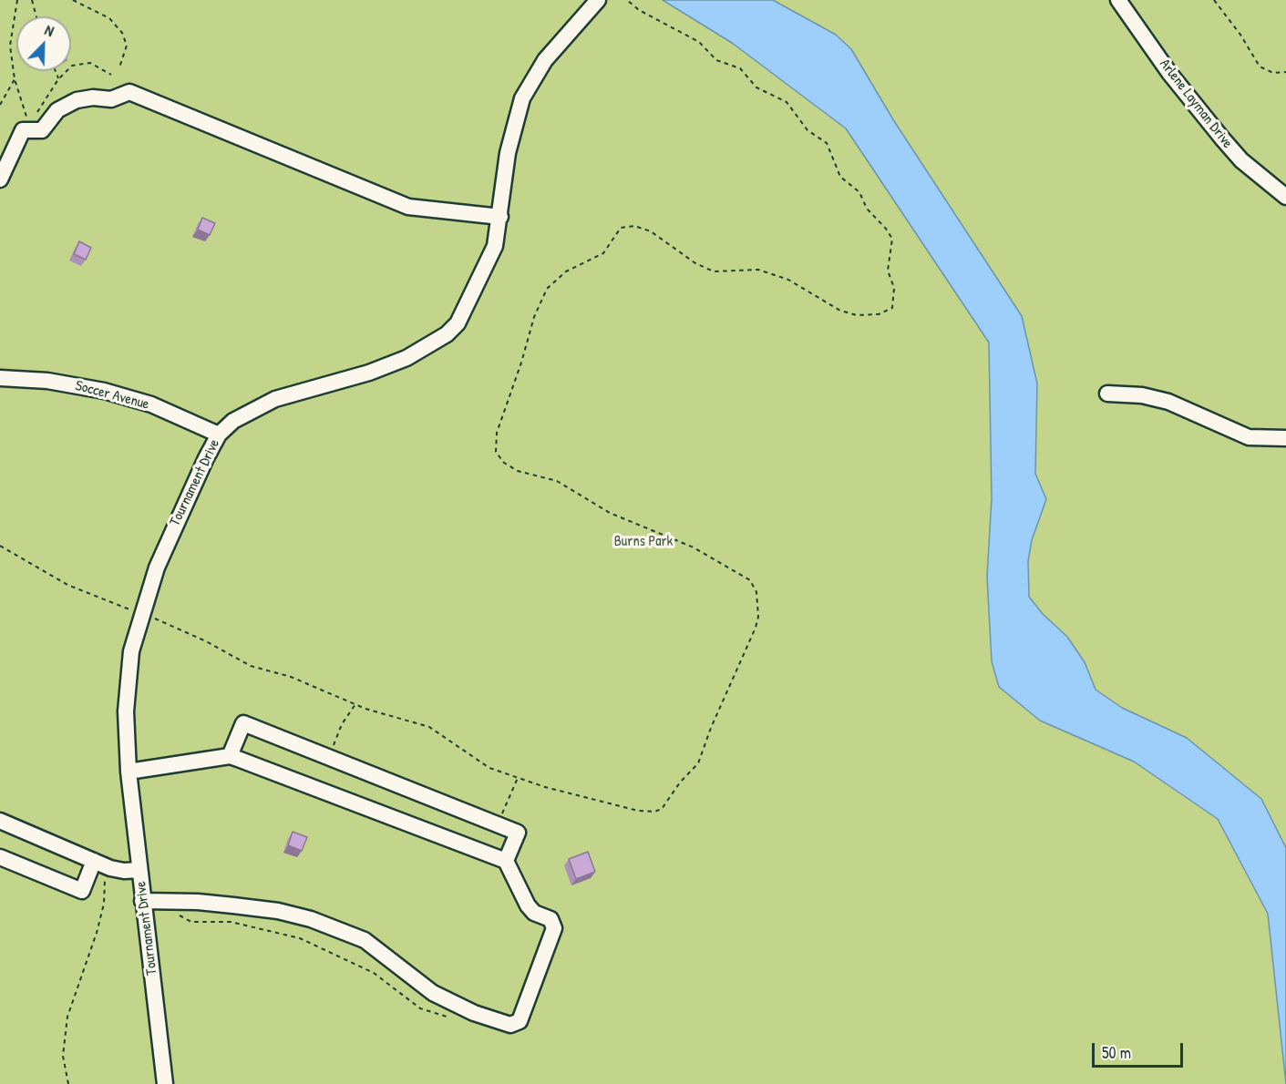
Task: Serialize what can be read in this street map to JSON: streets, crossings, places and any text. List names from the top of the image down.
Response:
{
  "streets": {
    "street": ["Arlene Layman Drive", "Soccer Avenue", "Tournament Drive"]
  },
  "crossings": [
    ["Soccer Avenue", "Tournament Drive"]
  ],
  "parks": ["Burns Park"],
  "scale_bar": "50 m",
  "north": "top right"
}
